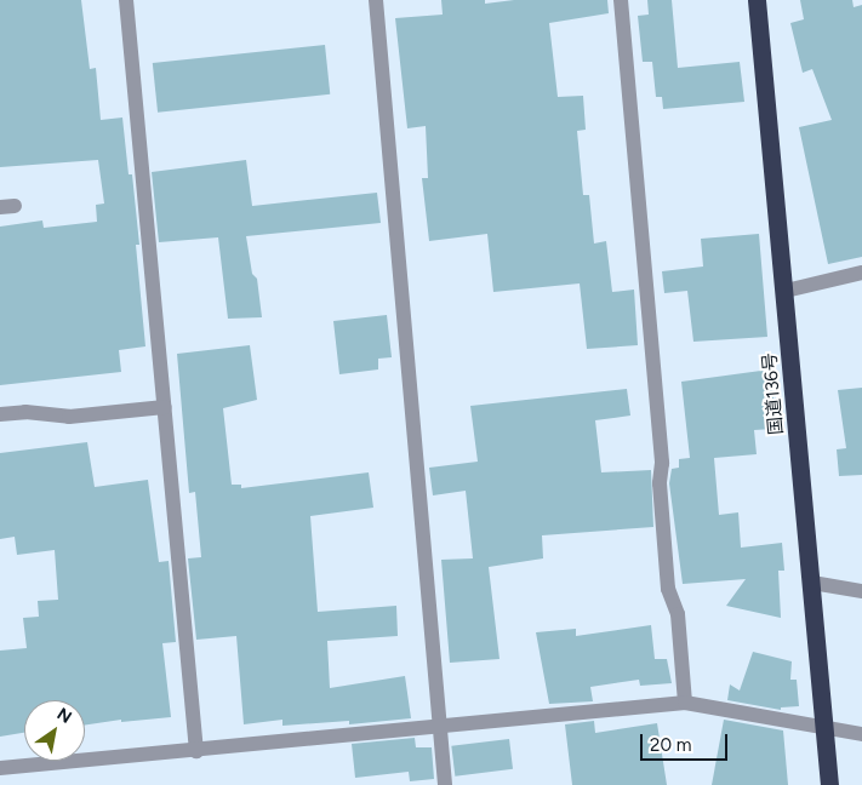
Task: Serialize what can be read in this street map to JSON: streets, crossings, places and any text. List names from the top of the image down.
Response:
{
  "streets": {
    "highway": ["国道136号"]
  },
  "scale_bar": "20 m",
  "north": "top right"
}
